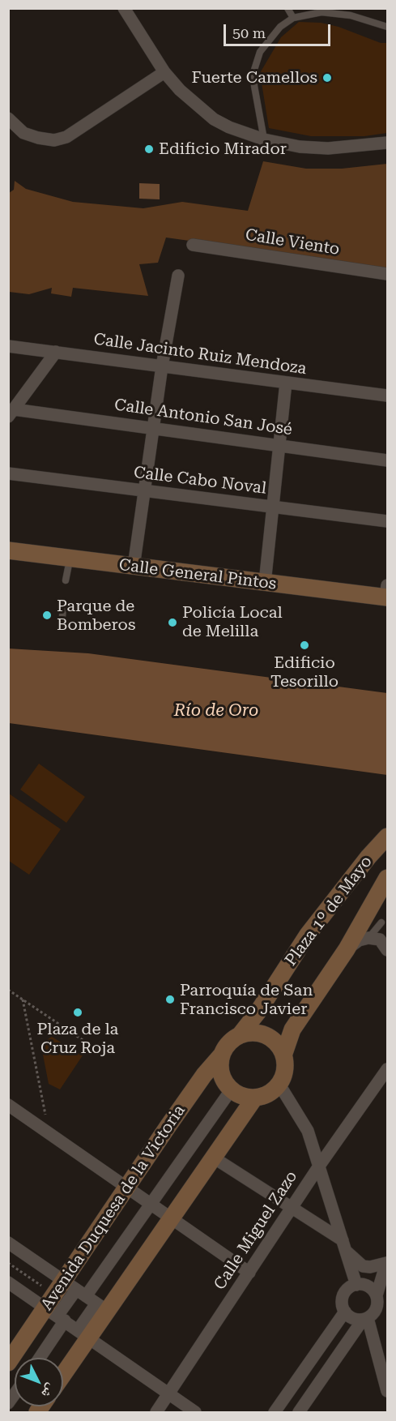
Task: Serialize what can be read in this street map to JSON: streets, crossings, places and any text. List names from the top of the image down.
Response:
{
  "streets": {
    "main road": ["Calle General Pintos", "Plaza 1º de Mayo", "Avenida Duquesa de la Victoria"],
    "street": [
      "Calle Viento",
      "Calle Jacinto Ruiz Mendoza",
      "Calle Antonio San José",
      "Calle Cabo Noval",
      "Calle Miguel Zazo"
    ]
  },
  "crossings": [
    ["Plaza 1º de Mayo", "Avenida Duquesa de la Victoria"]
  ],
  "water": ["Río de Oro"],
  "places": [
    "Fuerte Camellos",
    "Edificio Mirador",
    "Parque de Bomberos",
    "Policía Local de Melilla",
    "Edificio Tesorillo",
    "Parroquía de San Francisco Javier",
    "Plaza de la Cruz Roja"
  ],
  "scale_bar": "50 m",
  "north": "bottom right"
}
